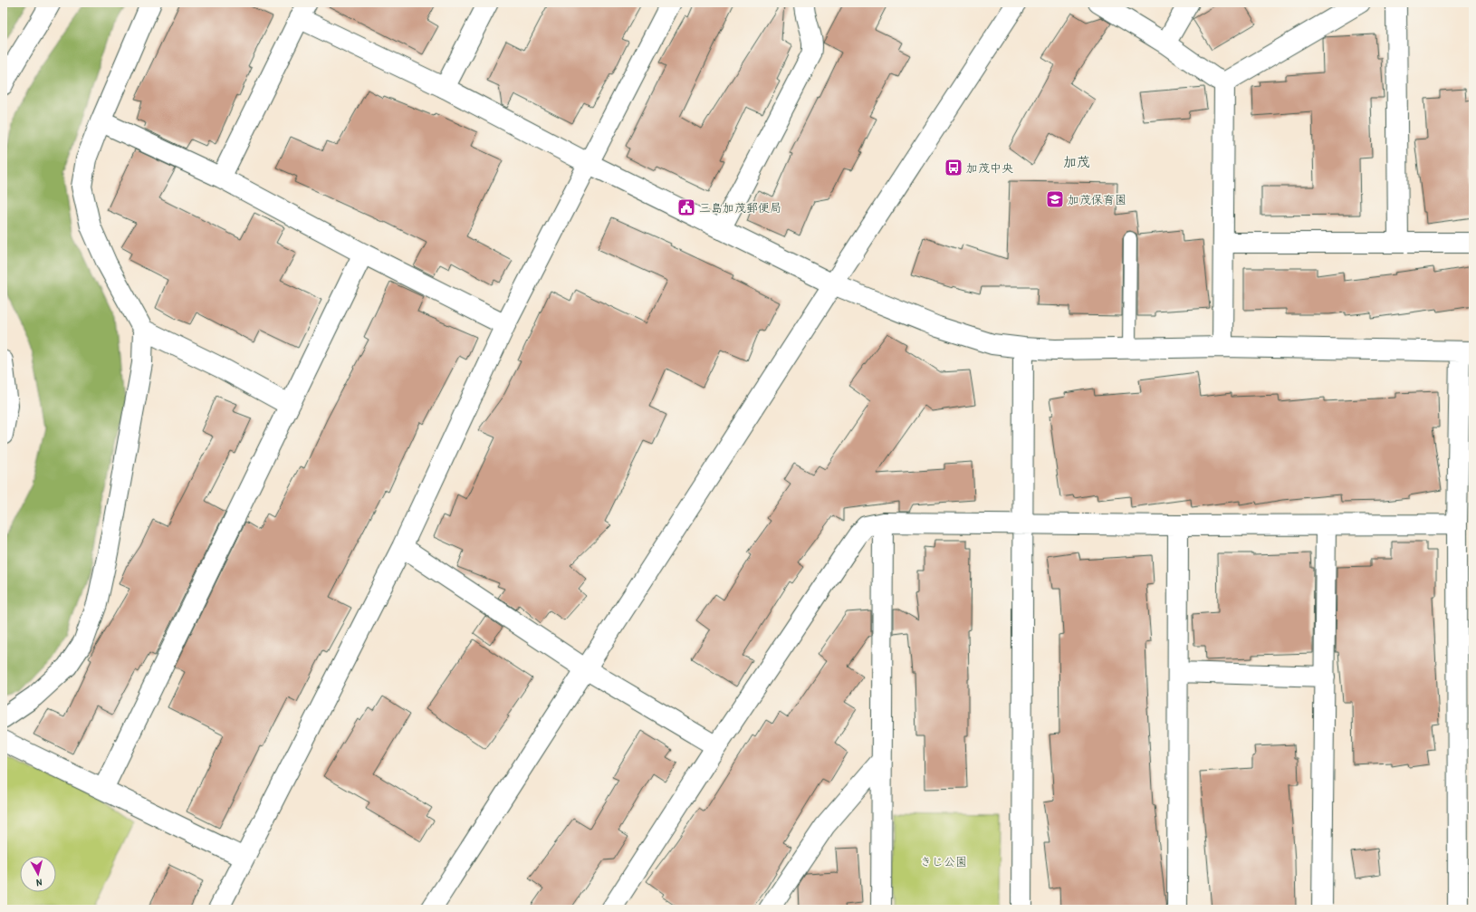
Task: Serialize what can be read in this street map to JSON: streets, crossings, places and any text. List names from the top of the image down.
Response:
{
  "districts": ["加茂"],
  "parks": ["きじ公園"],
  "places": {
    "bus stop": ["加茂中央"],
    "school or university": ["加茂保育園"],
    "public building": ["三島加茂郵便局"]
  },
  "north": "bottom"
}
